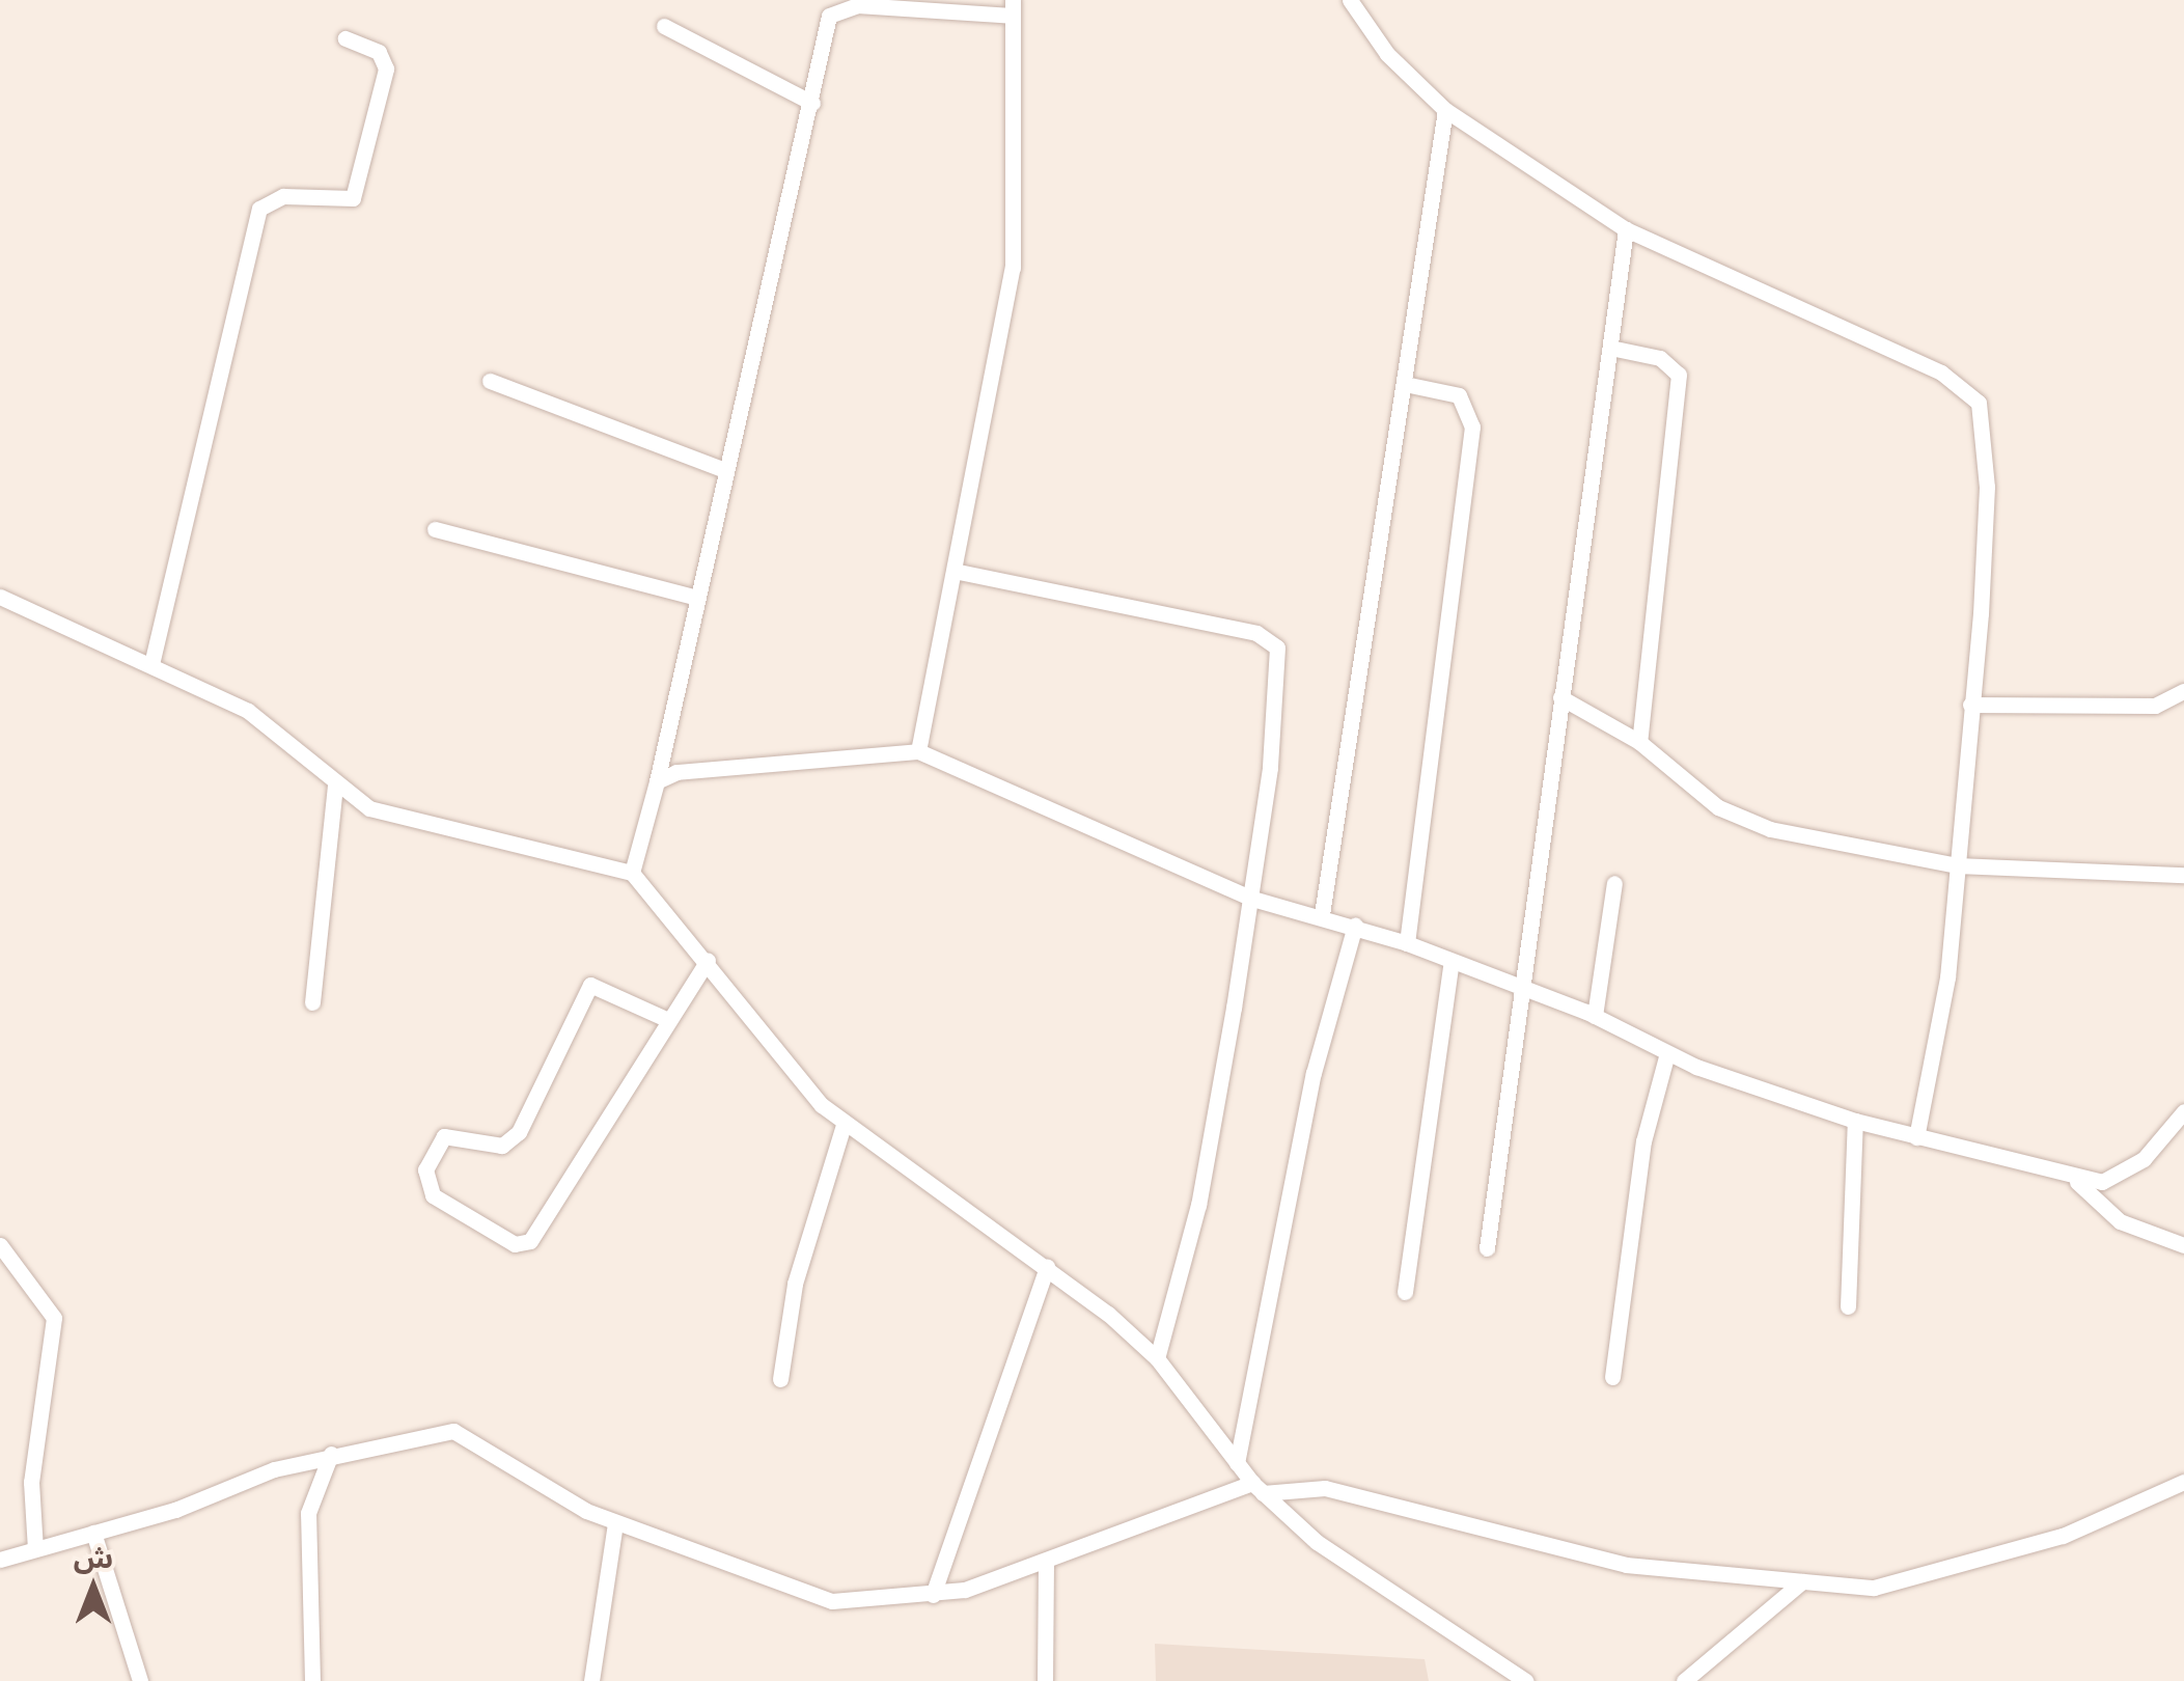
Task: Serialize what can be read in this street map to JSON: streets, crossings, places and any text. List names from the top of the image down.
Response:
{
  "north": "top"
}
